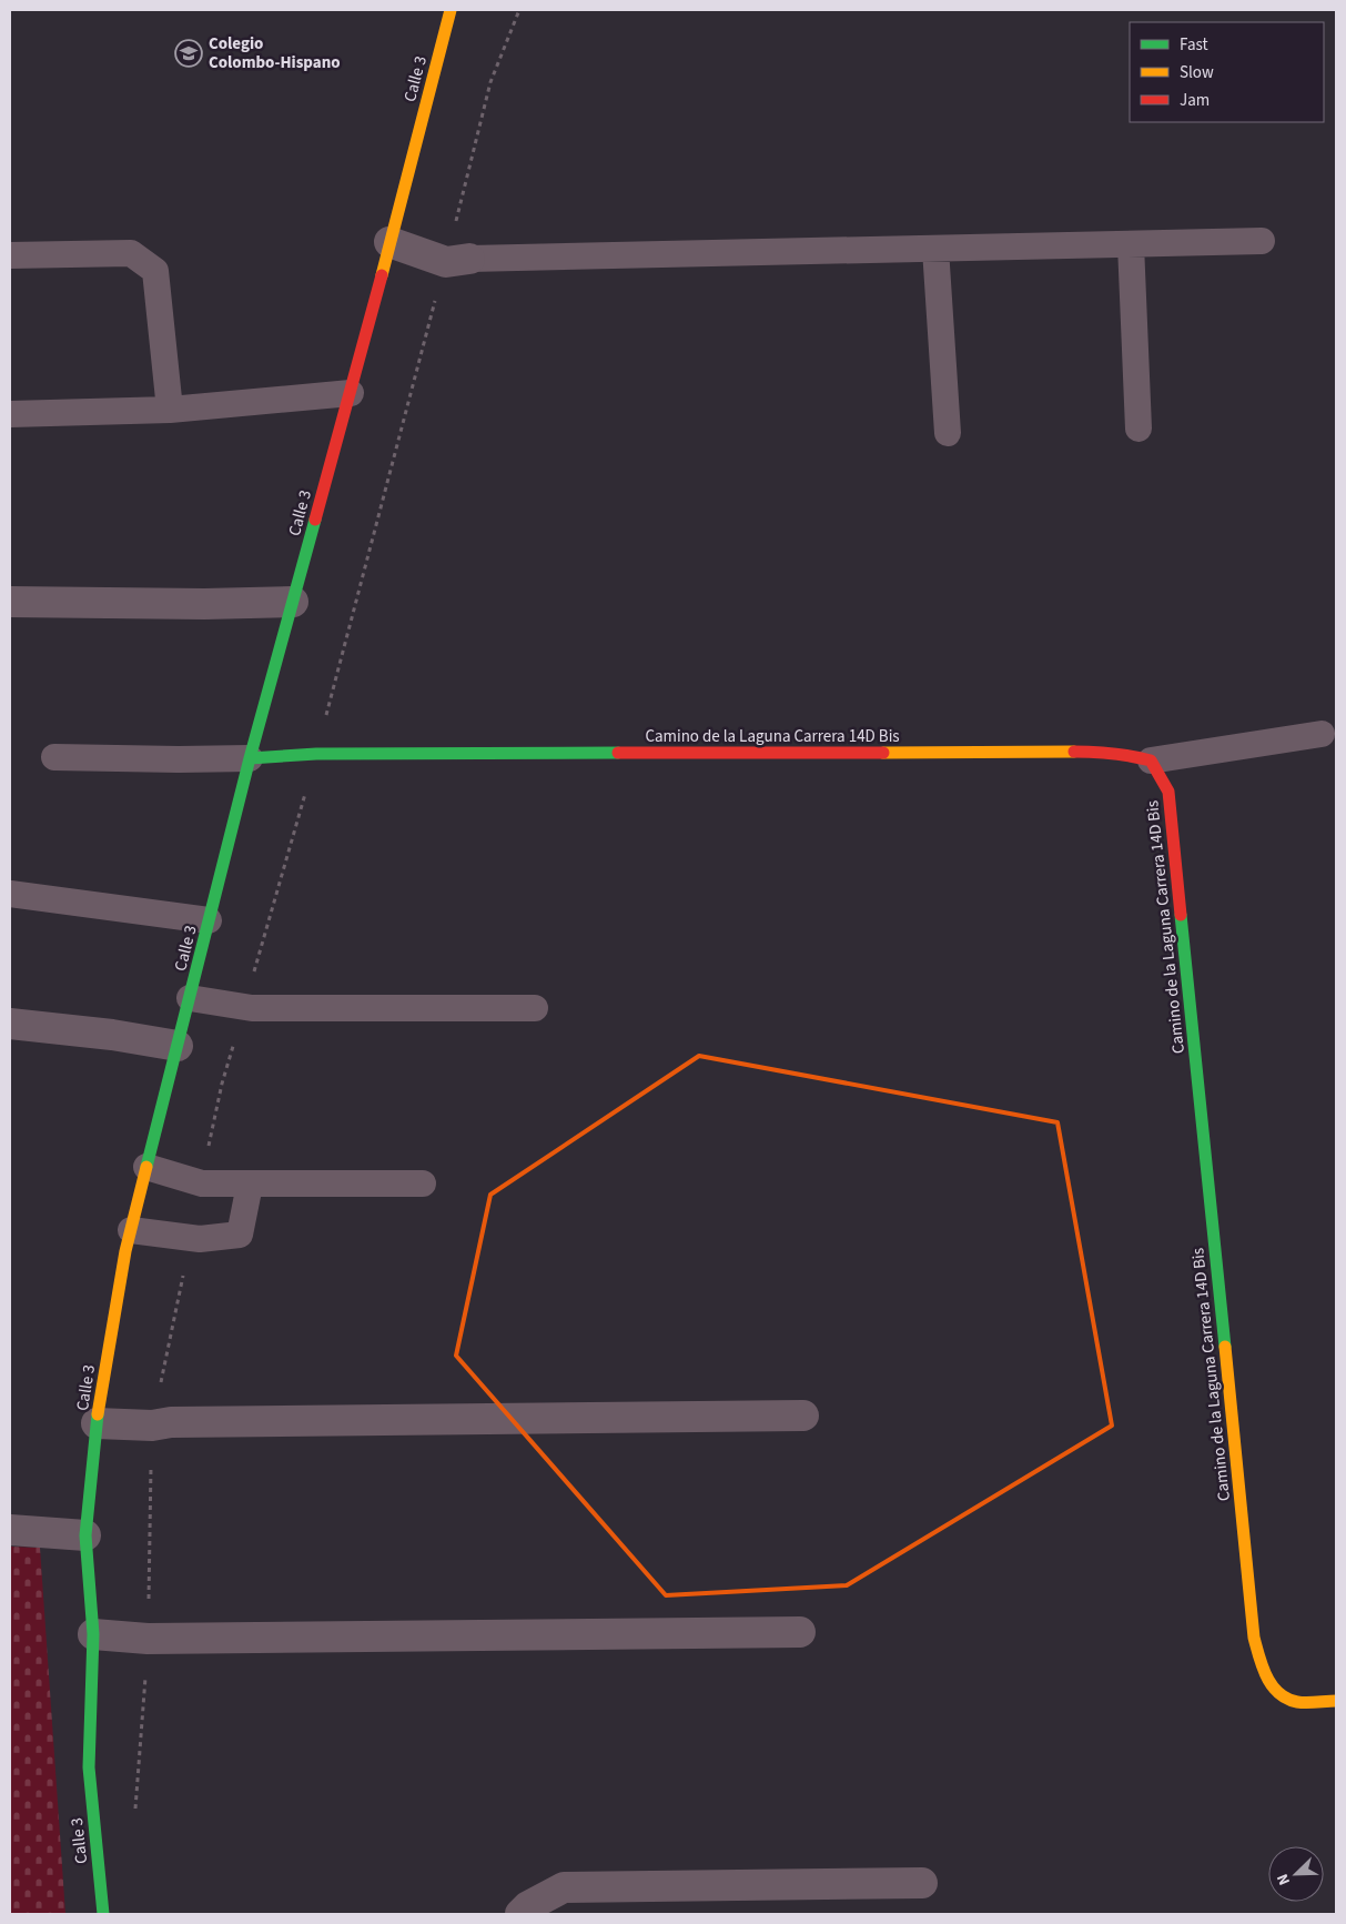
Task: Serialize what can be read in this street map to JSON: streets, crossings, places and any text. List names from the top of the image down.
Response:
{
  "streets": {
    "main road": ["Calle 3", "Camino de la Laguna Carrera 14D Bis"]
  },
  "crossings": [
    ["Calle 3", "Camino de la Laguna Carrera 14D Bis"]
  ],
  "places": {
    "school or university": ["Colegio Colombo-Hispano"]
  },
  "legend": ["Fast", "Slow", "Jam"],
  "north": "bottom left"
}
